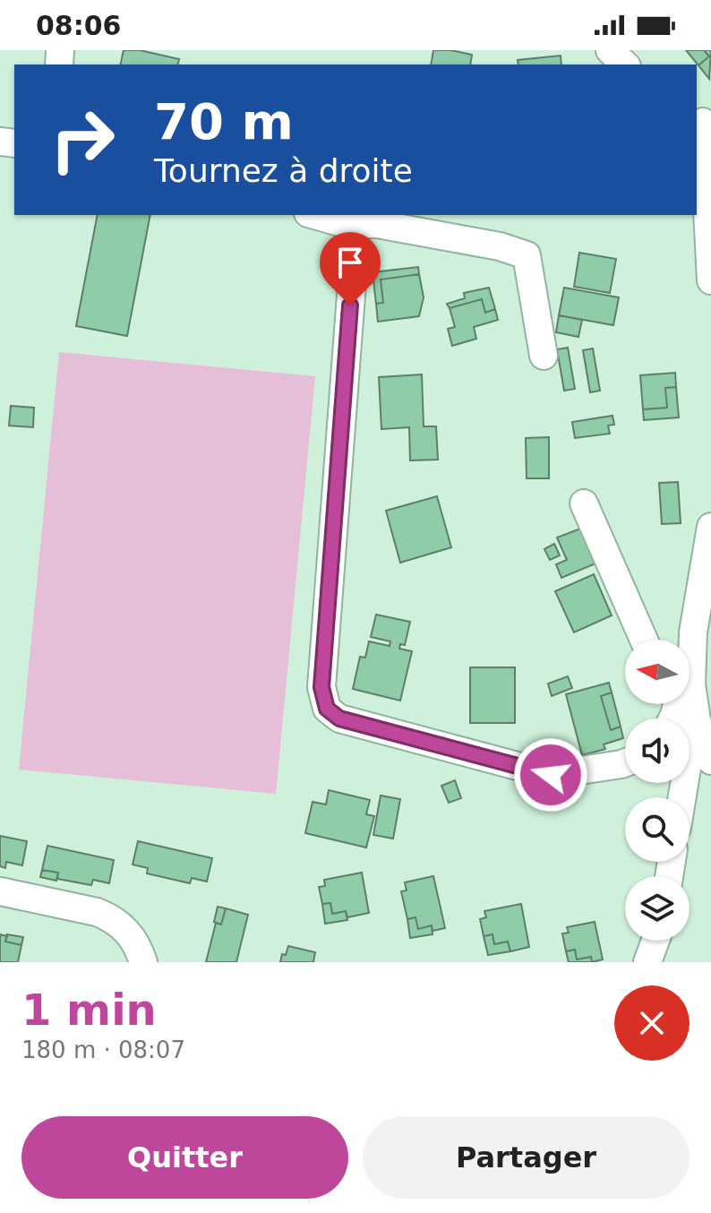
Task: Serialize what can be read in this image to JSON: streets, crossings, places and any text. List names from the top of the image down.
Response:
{
  "north": "left",
  "page": {
    "status": "08:06",
    "turn": ["70 m", "Tournez à droite"],
    "heading": ["1 min", "180 m · 08:07"],
    "buttons": ["Quitter", "Partager"]
  }
}
